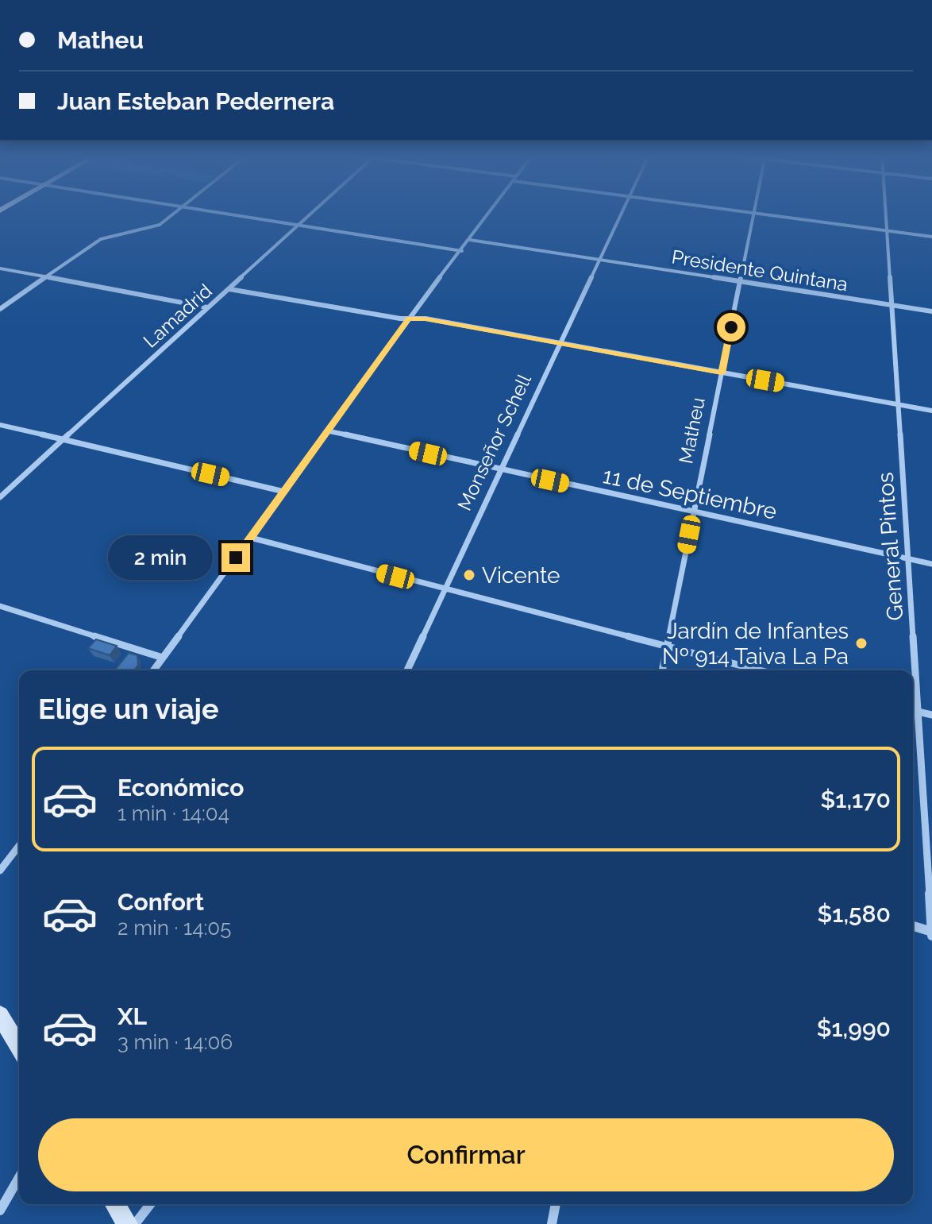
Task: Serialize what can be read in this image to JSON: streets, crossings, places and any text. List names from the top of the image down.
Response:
{
  "streets": {
    "street": [
      "Presidente Quintana",
      "Lamadrid",
      "Matheu",
      "Monseñor Schell",
      "11 de Septiembre",
      "General Pintos"
    ]
  },
  "crossings": [
    ["Presidente Quintana", "Matheu"],
    ["Presidente Quintana", "Monseñor Schell"],
    ["Presidente Quintana", "General Pintos"],
    ["Matheu", "11 de Septiembre"],
    ["Monseñor Schell", "11 de Septiembre"],
    ["11 de Septiembre", "General Pintos"]
  ],
  "places": ["Vicente", "Jardín de Infantes Nº 914 Taiva La Pa"],
  "page": {
    "banner": ["Matheu", "Juan Esteban Pedernera"],
    "bubble": "2 min",
    "heading": "Elige un viaje",
    "list": [
      {
        "name": "Económico",
        "note": "1 min · 14:04",
        "value": "$1,170"
      },
      {
        "name": "Confort",
        "note": "2 min · 14:05",
        "value": "$1,580"
      },
      {
        "name": "XL",
        "note": "3 min · 14:06",
        "value": "$1,990"
      }
    ],
    "buttons": "Confirmar"
  }
}
